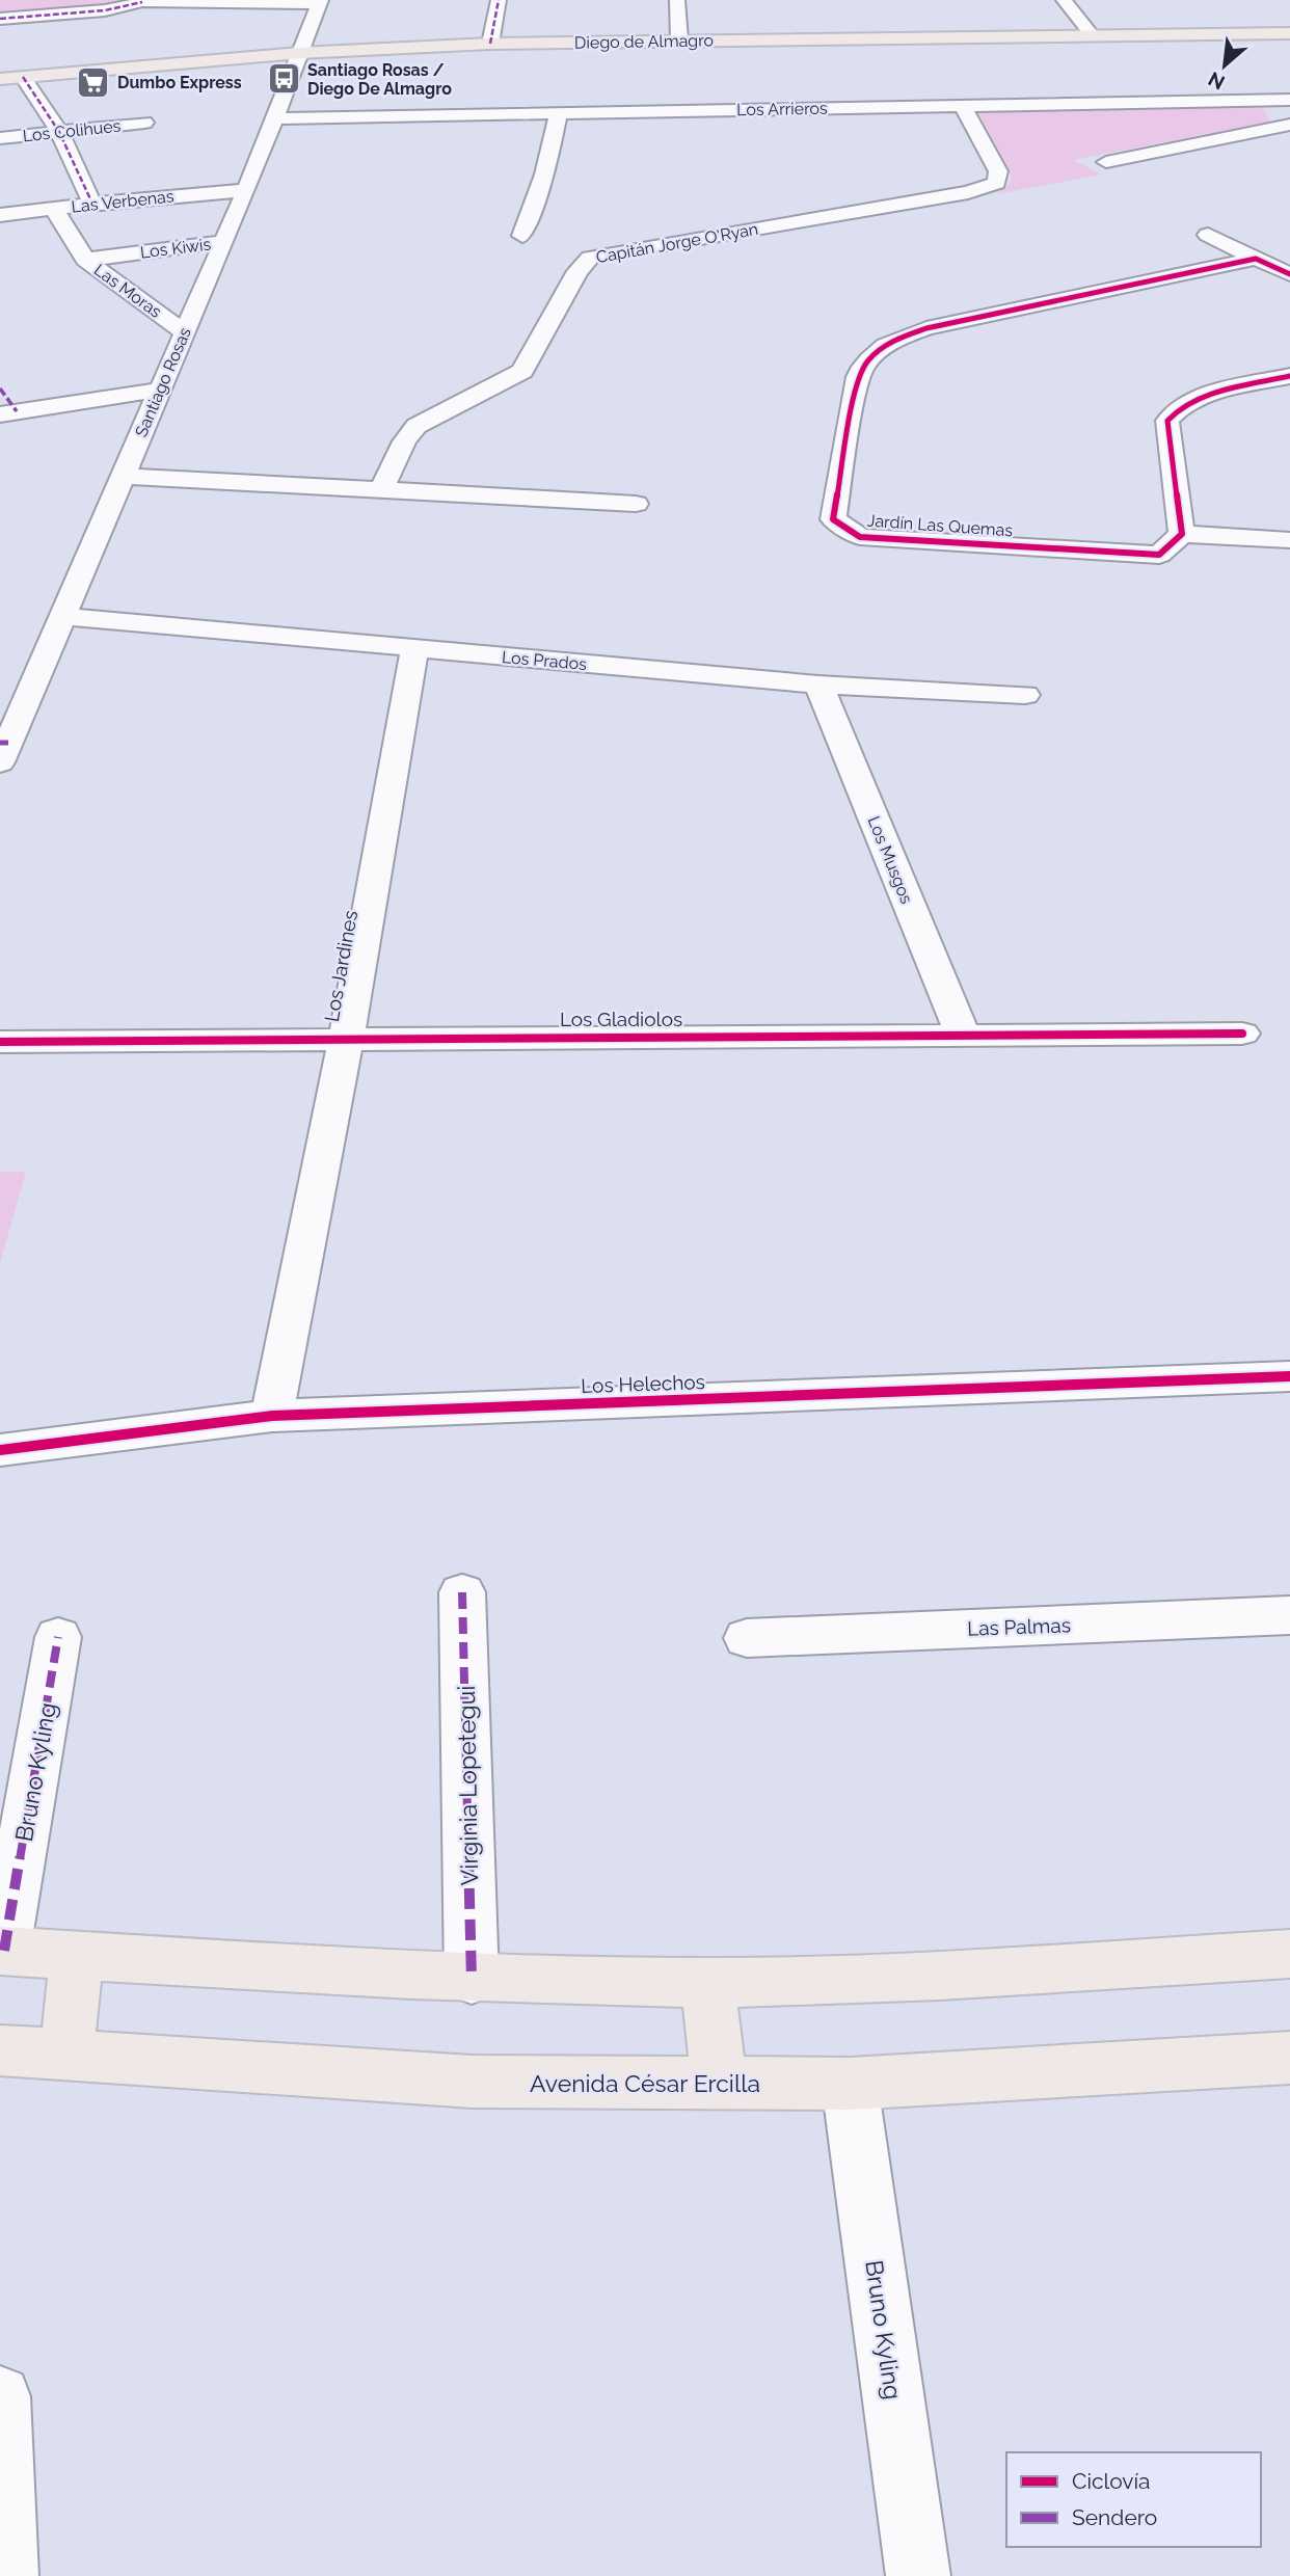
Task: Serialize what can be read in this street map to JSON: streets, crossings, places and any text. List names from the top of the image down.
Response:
{
  "streets": {
    "main road": ["Diego de Almagro", "Avenida César Ercilla"],
    "street": [
      "Los Arrieros",
      "Los Colihues",
      "Las Verbenas",
      "Capitán Jorge O'Ryan",
      "Los Kiwis",
      "Las Moras",
      "Santiago Rosas",
      "Jardín Las Quemas",
      "Los Prados",
      "Los Musgos",
      "Los Jardines",
      "Los Gladiolos",
      "Los Helechos",
      "Las Palmas",
      "Bruno Kyling",
      "Virginia Lopetegui"
    ]
  },
  "crossings": [
    ["Diego de Almagro", "Santiago Rosas"],
    ["Los Arrieros", "Capitán Jorge O'Ryan"],
    ["Los Arrieros", "Santiago Rosas"],
    ["Las Verbenas", "Las Moras"],
    ["Las Verbenas", "Santiago Rosas"],
    ["Los Kiwis", "Las Moras"],
    ["Los Kiwis", "Santiago Rosas"],
    ["Las Moras", "Santiago Rosas"],
    ["Santiago Rosas", "Los Prados"],
    ["Los Prados", "Los Musgos"],
    ["Los Prados", "Los Jardines"],
    ["Los Musgos", "Los Gladiolos"],
    ["Los Jardines", "Los Gladiolos"],
    ["Los Jardines", "Los Helechos"],
    ["Bruno Kyling", "Avenida César Ercilla"]
  ],
  "places": {
    "bus stop": ["Santiago Rosas / Diego De Almagro"],
    "supermarket": ["Dumbo Express"]
  },
  "legend": ["Ciclovía", "Sendero"],
  "north": "bottom left"
}
